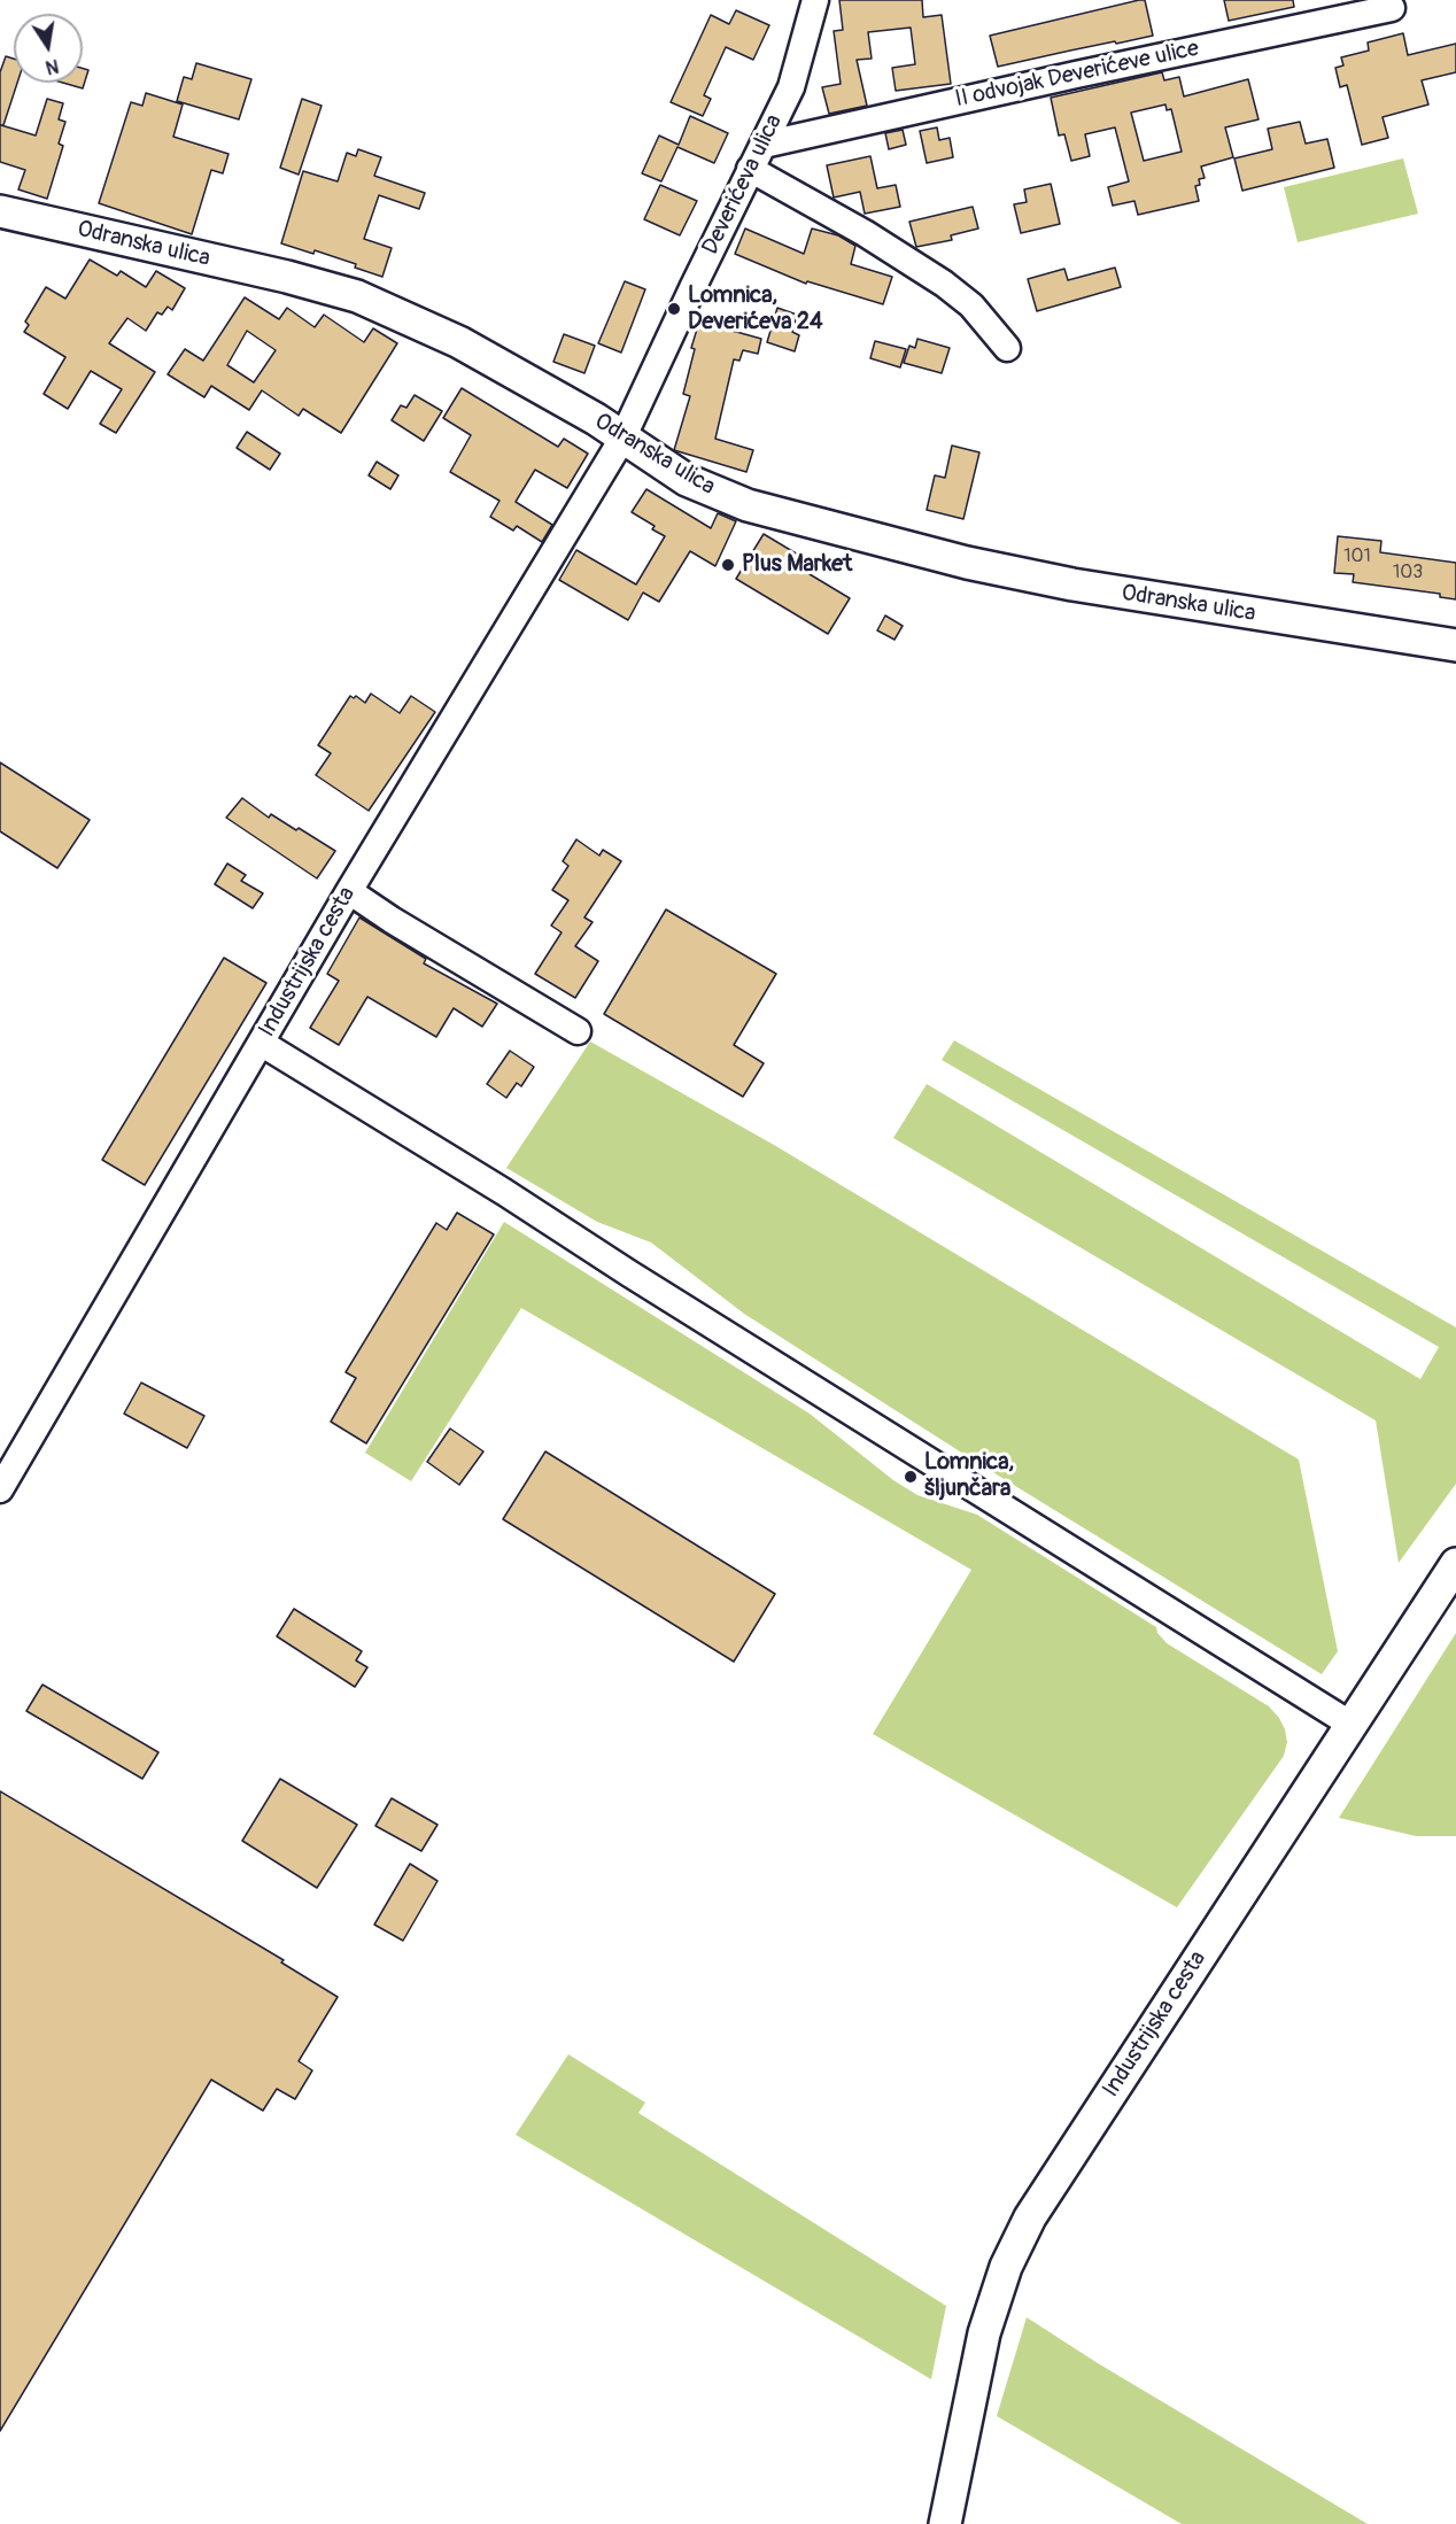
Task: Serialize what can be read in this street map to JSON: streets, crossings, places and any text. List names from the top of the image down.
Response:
{
  "streets": {
    "main road": ["Odranska ulica", "Industrijska cesta"],
    "street": ["II odvojak Deverićeve ulice", "Deverićeva ulica"]
  },
  "crossings": [
    ["II odvojak Deverićeve ulice", "Deverićeva ulica"],
    ["Deverićeva ulica", "Odranska ulica"],
    ["Deverićeva ulica", "Industrijska cesta"],
    ["Odranska ulica", "Industrijska cesta"]
  ],
  "places": ["Lomnica, Deverićeva 24", "Plus Market", "Lomnica, šljunčara"],
  "house_numbers": ["101", "103"],
  "north": "bottom"
}
